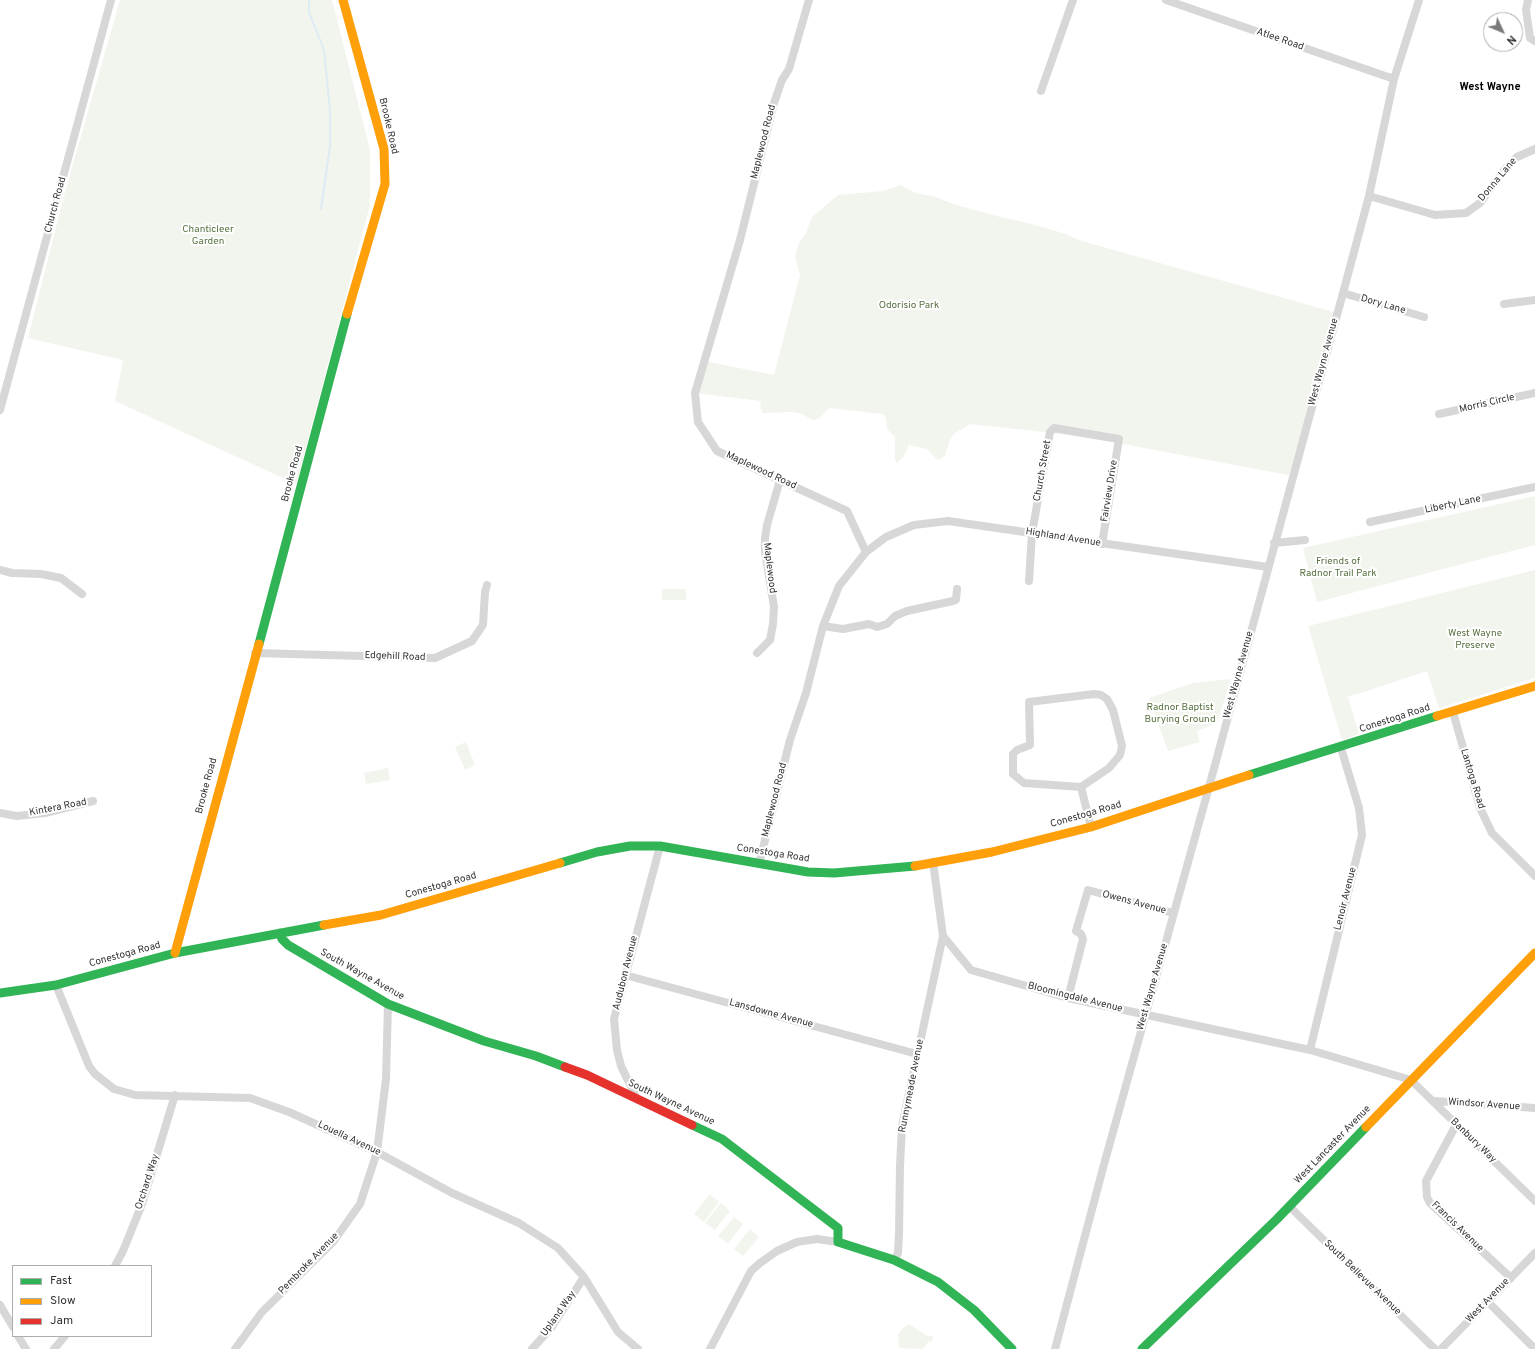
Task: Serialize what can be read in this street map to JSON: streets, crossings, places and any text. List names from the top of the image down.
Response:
{
  "streets": {
    "main road": [
      "Brooke Road",
      "Conestoga Road",
      "South Wayne Avenue",
      "West Lancaster Avenue"
    ],
    "street": [
      "Atlee Road",
      "Maplewood Road",
      "Donna Lane",
      "Church Road",
      "Dory Lane",
      "West Wayne Avenue",
      "Morris Circle",
      "Church Street",
      "Fairview Drive",
      "Liberty Lane",
      "Highland Avenue",
      "Maplewood",
      "Edgehill Road",
      "Lantoga Road",
      "Kintera Road",
      "Lenoir Avenue",
      "Owens Avenue",
      "Audubon Avenue",
      "Bloomingdale Avenue",
      "Lansdowne Avenue",
      "Runnymeade Avenue",
      "Windsor Avenue",
      "Louella Avenue",
      "Banbury Way",
      "Orchard Way",
      "Francis Avenue",
      "Pembroke Avenue",
      "South Bellevue Avenue",
      "West Avenue",
      "Upland Way"
    ]
  },
  "crossings": [
    ["Atlee Road", "West Wayne Avenue"],
    ["Brooke Road", "Edgehill Road"],
    ["Brooke Road", "Conestoga Road"],
    ["Maplewood Road", "Highland Avenue"],
    ["Maplewood Road", "Maplewood"],
    ["Maplewood Road", "Conestoga Road"],
    ["Donna Lane", "West Wayne Avenue"],
    ["Dory Lane", "West Wayne Avenue"],
    ["West Wayne Avenue", "Highland Avenue"],
    ["West Wayne Avenue", "Conestoga Road"],
    ["West Wayne Avenue", "Owens Avenue"],
    ["West Wayne Avenue", "Bloomingdale Avenue"],
    ["Church Street", "Fairview Drive"],
    ["Church Street", "Highland Avenue"],
    ["Fairview Drive", "Highland Avenue"],
    ["Conestoga Road", "Lantoga Road"],
    ["Conestoga Road", "Lenoir Avenue"],
    ["Conestoga Road", "Audubon Avenue"],
    ["Conestoga Road", "South Wayne Avenue"],
    ["Conestoga Road", "Louella Avenue"],
    ["Lenoir Avenue", "Bloomingdale Avenue"],
    ["Owens Avenue", "Bloomingdale Avenue"],
    ["Audubon Avenue", "South Wayne Avenue"],
    ["Audubon Avenue", "Lansdowne Avenue"],
    ["South Wayne Avenue", "Pembroke Avenue"],
    ["Bloomingdale Avenue", "Runnymeade Avenue"],
    ["Bloomingdale Avenue", "Banbury Way"],
    ["Bloomingdale Avenue", "West Lancaster Avenue"],
    ["Lansdowne Avenue", "Runnymeade Avenue"],
    ["Windsor Avenue", "Banbury Way"],
    ["Louella Avenue", "Orchard Way"],
    ["Louella Avenue", "Pembroke Avenue"],
    ["Louella Avenue", "Upland Way"],
    ["Banbury Way", "West Lancaster Avenue"],
    ["Banbury Way", "Francis Avenue"],
    ["West Lancaster Avenue", "South Bellevue Avenue"],
    ["Francis Avenue", "West Avenue"]
  ],
  "districts": ["West Wayne"],
  "parks": [
    "Chanticleer Garden",
    "Odorisio Park",
    "Friends of Radnor Trail Park",
    "West Wayne Preserve",
    "Radnor Baptist Burying Ground"
  ],
  "legend": ["Fast", "Slow", "Jam"],
  "north": "bottom right"
}
